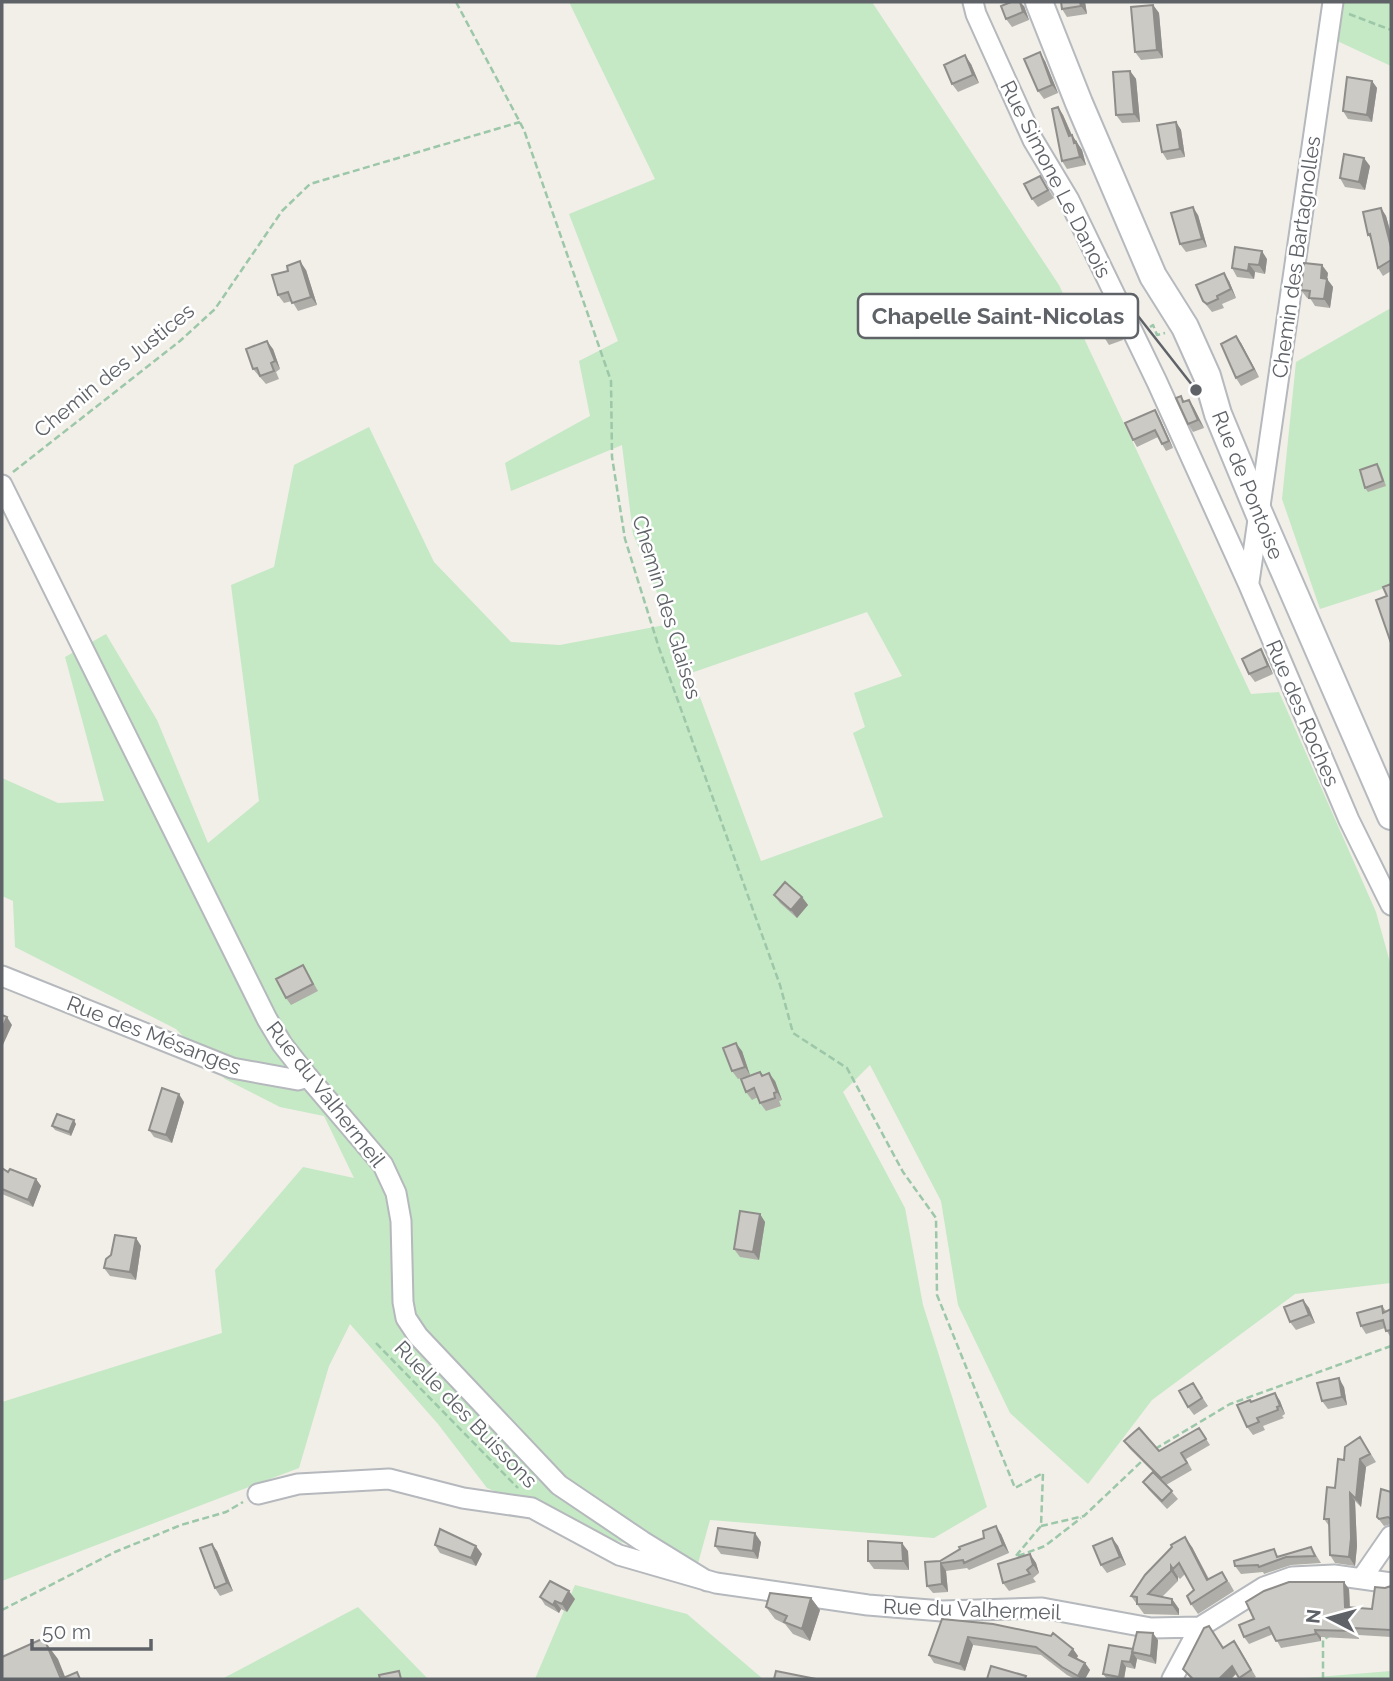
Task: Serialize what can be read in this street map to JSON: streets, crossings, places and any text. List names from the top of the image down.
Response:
{
  "streets": {
    "main road": ["Rue de Pontoise"],
    "street": [
      "Rue Simone Le Danois",
      "Chemin des Bartagnolles",
      "Rue des Roches",
      "Rue des Mésanges",
      "Rue du Valhermeil"
    ],
    "path": ["Chemin des Justices", "Chemin des Glaises", "Ruelle des Buissons"]
  },
  "crossings": [
    ["Rue Simone Le Danois", "Rue des Roches"],
    ["Chemin des Bartagnolles", "Rue de Pontoise"],
    ["Chemin des Justices", "Chemin des Glaises"],
    ["Chemin des Justices", "Rue du Valhermeil"],
    ["Rue des Mésanges", "Rue du Valhermeil"],
    ["Rue du Valhermeil", "Ruelle des Buissons"]
  ],
  "places": ["Chapelle Saint-Nicolas"],
  "scale_bar": "50 m",
  "north": "left"
}
